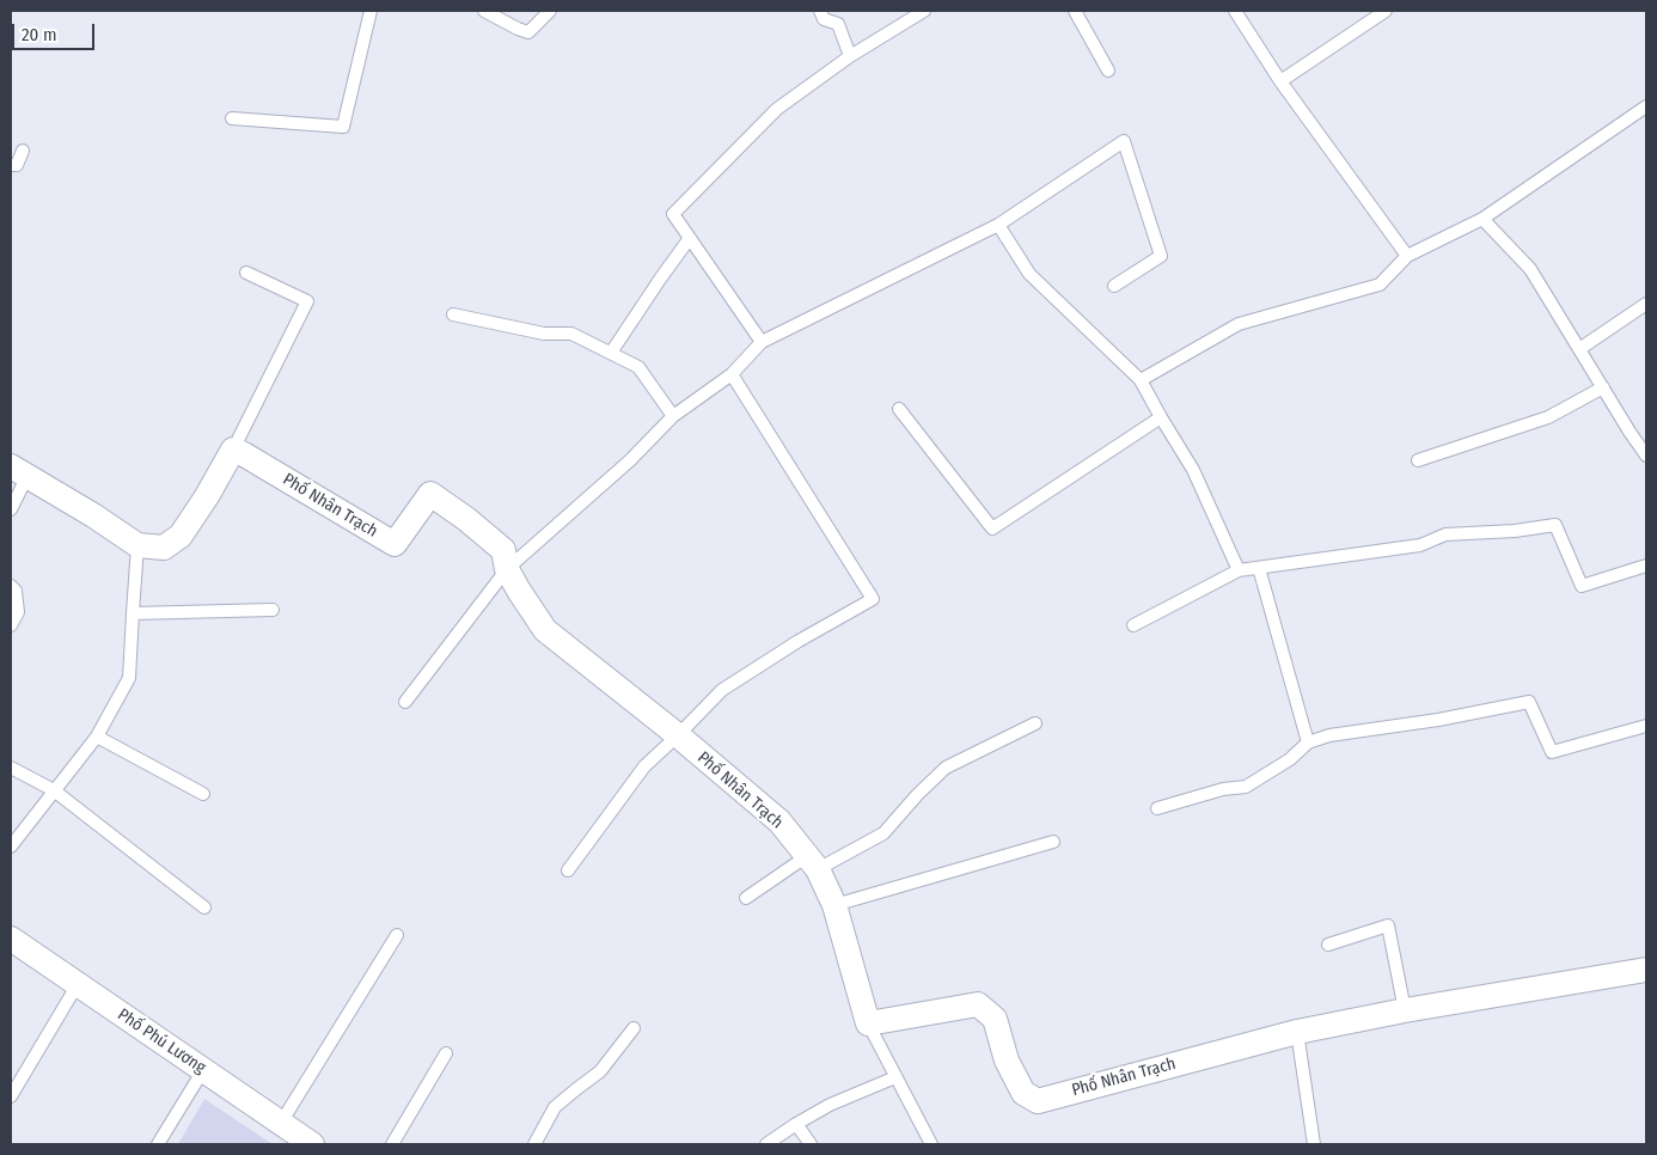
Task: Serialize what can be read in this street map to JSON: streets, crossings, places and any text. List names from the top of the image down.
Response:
{
  "streets": {
    "street": ["Phố Nhân Trạch", "Phố Phú Lương"]
  },
  "scale_bar": "20 m"
}
